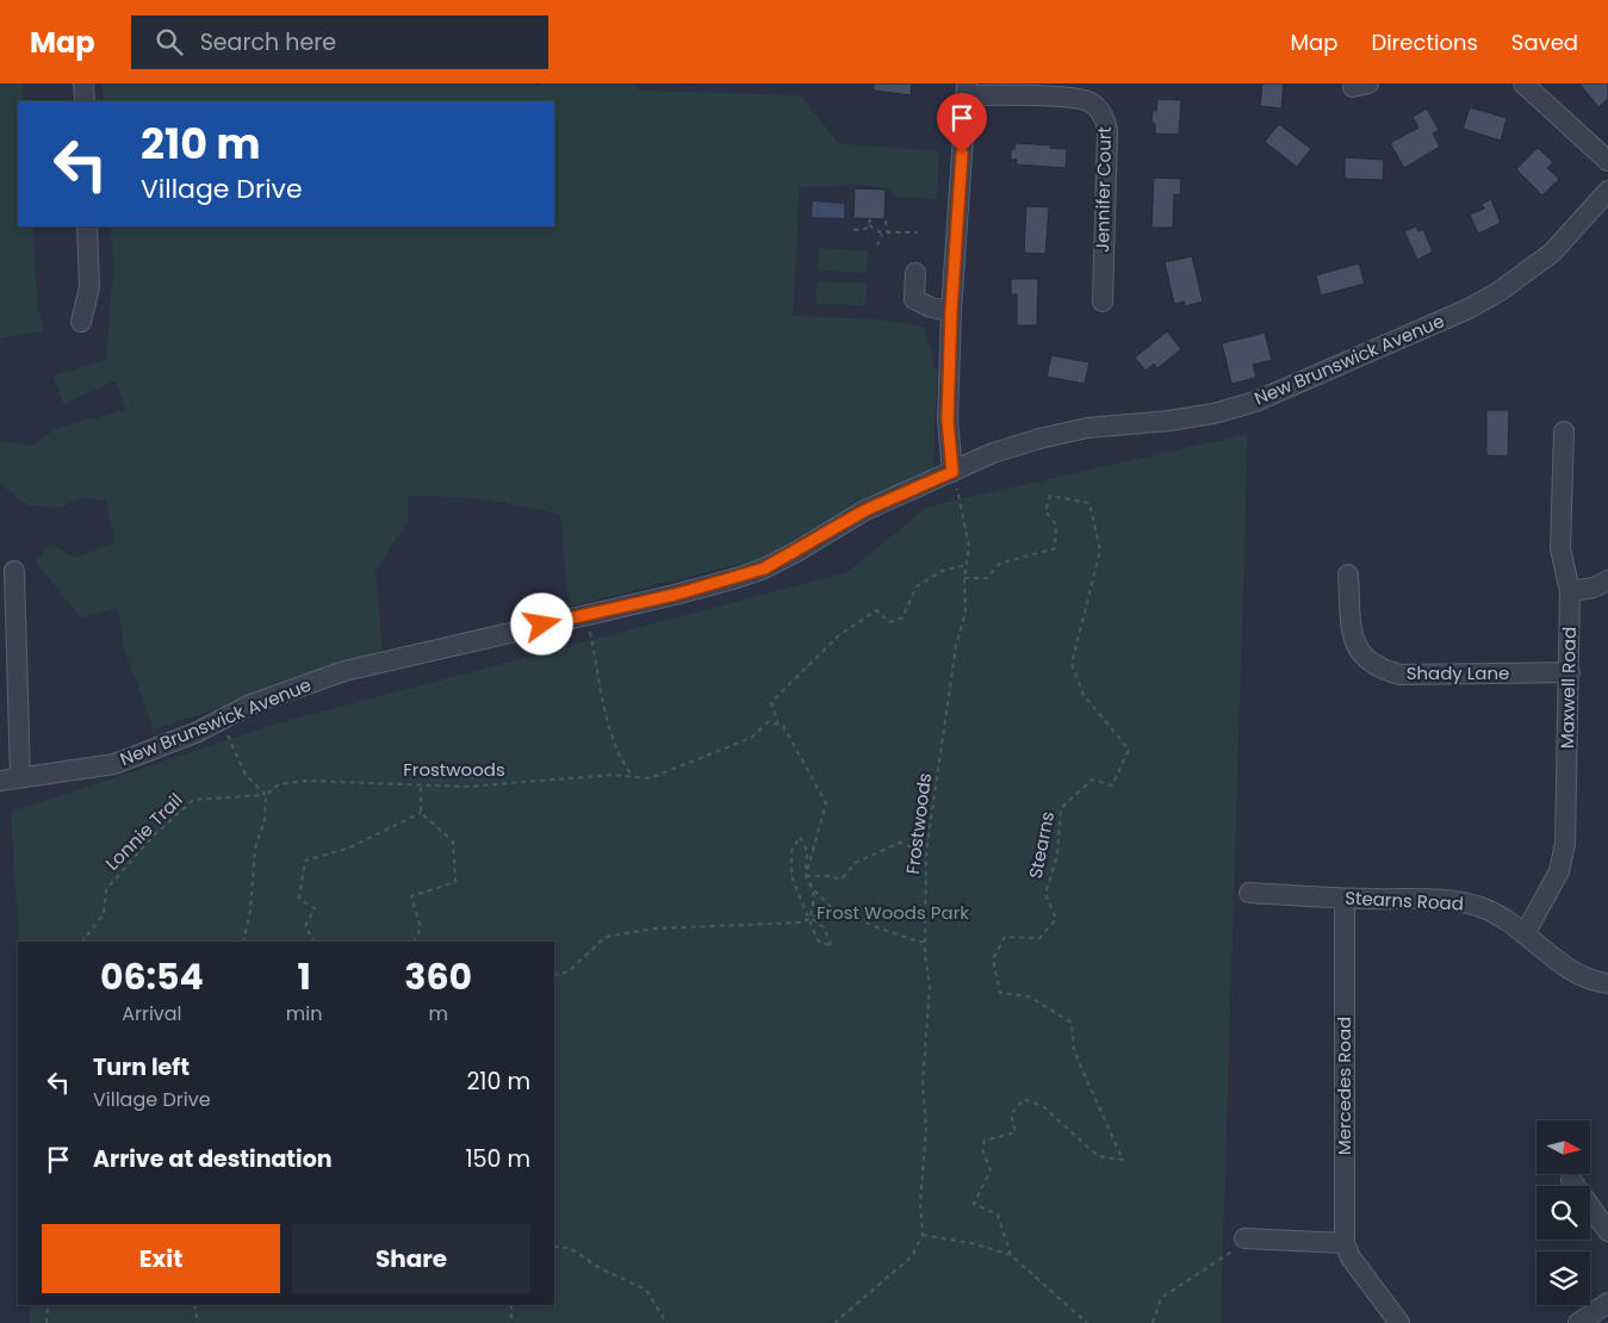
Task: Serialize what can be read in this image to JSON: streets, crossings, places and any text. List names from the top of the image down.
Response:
{
  "streets": {
    "street": [
      "Jennifer Court",
      "New Brunswick Avenue",
      "Shady Lane",
      "Maxwell Road",
      "Stearns Road",
      "Mercedes Road"
    ],
    "path": ["Frostwoods", "Lonnie Trail", "Stearns"]
  },
  "crossings": [
    ["New Brunswick Avenue", "Frostwoods"],
    ["Shady Lane", "Maxwell Road"],
    ["Maxwell Road", "Stearns Road"],
    ["Frostwoods", "Lonnie Trail"],
    ["Frostwoods", "Stearns"],
    ["Stearns Road", "Mercedes Road"]
  ],
  "parks": ["Frost Woods Park"],
  "north": "right",
  "page": {
    "header": "Map",
    "search": "Search here",
    "nav": ["Map", "Directions", "Saved"],
    "turn": ["210 m", "Village Drive"],
    "eta": [
      "06:54",
      "Arrival",
      "1",
      "min",
      "360",
      "m"
    ],
    "list": [
      {
        "name": "Turn left",
        "note": "Village Drive",
        "value": "210 m"
      },
      {
        "name": "Arrive at destination",
        "value": "150 m"
      }
    ],
    "buttons": ["Exit", "Share"]
  }
}
